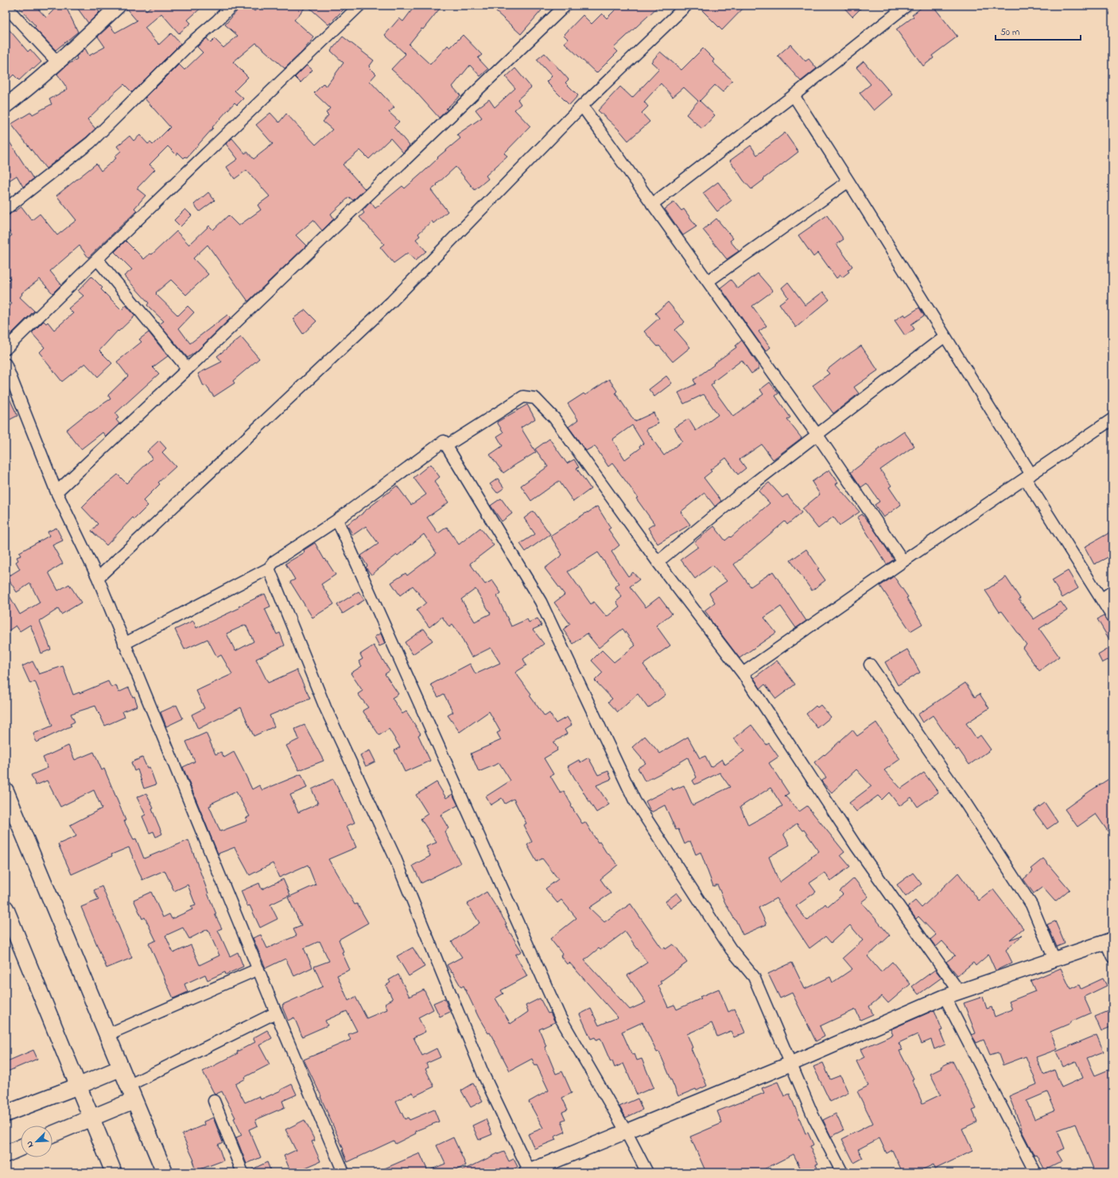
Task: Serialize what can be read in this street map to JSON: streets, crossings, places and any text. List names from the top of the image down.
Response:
{
  "scale_bar": "50 m",
  "north": "bottom left"
}
